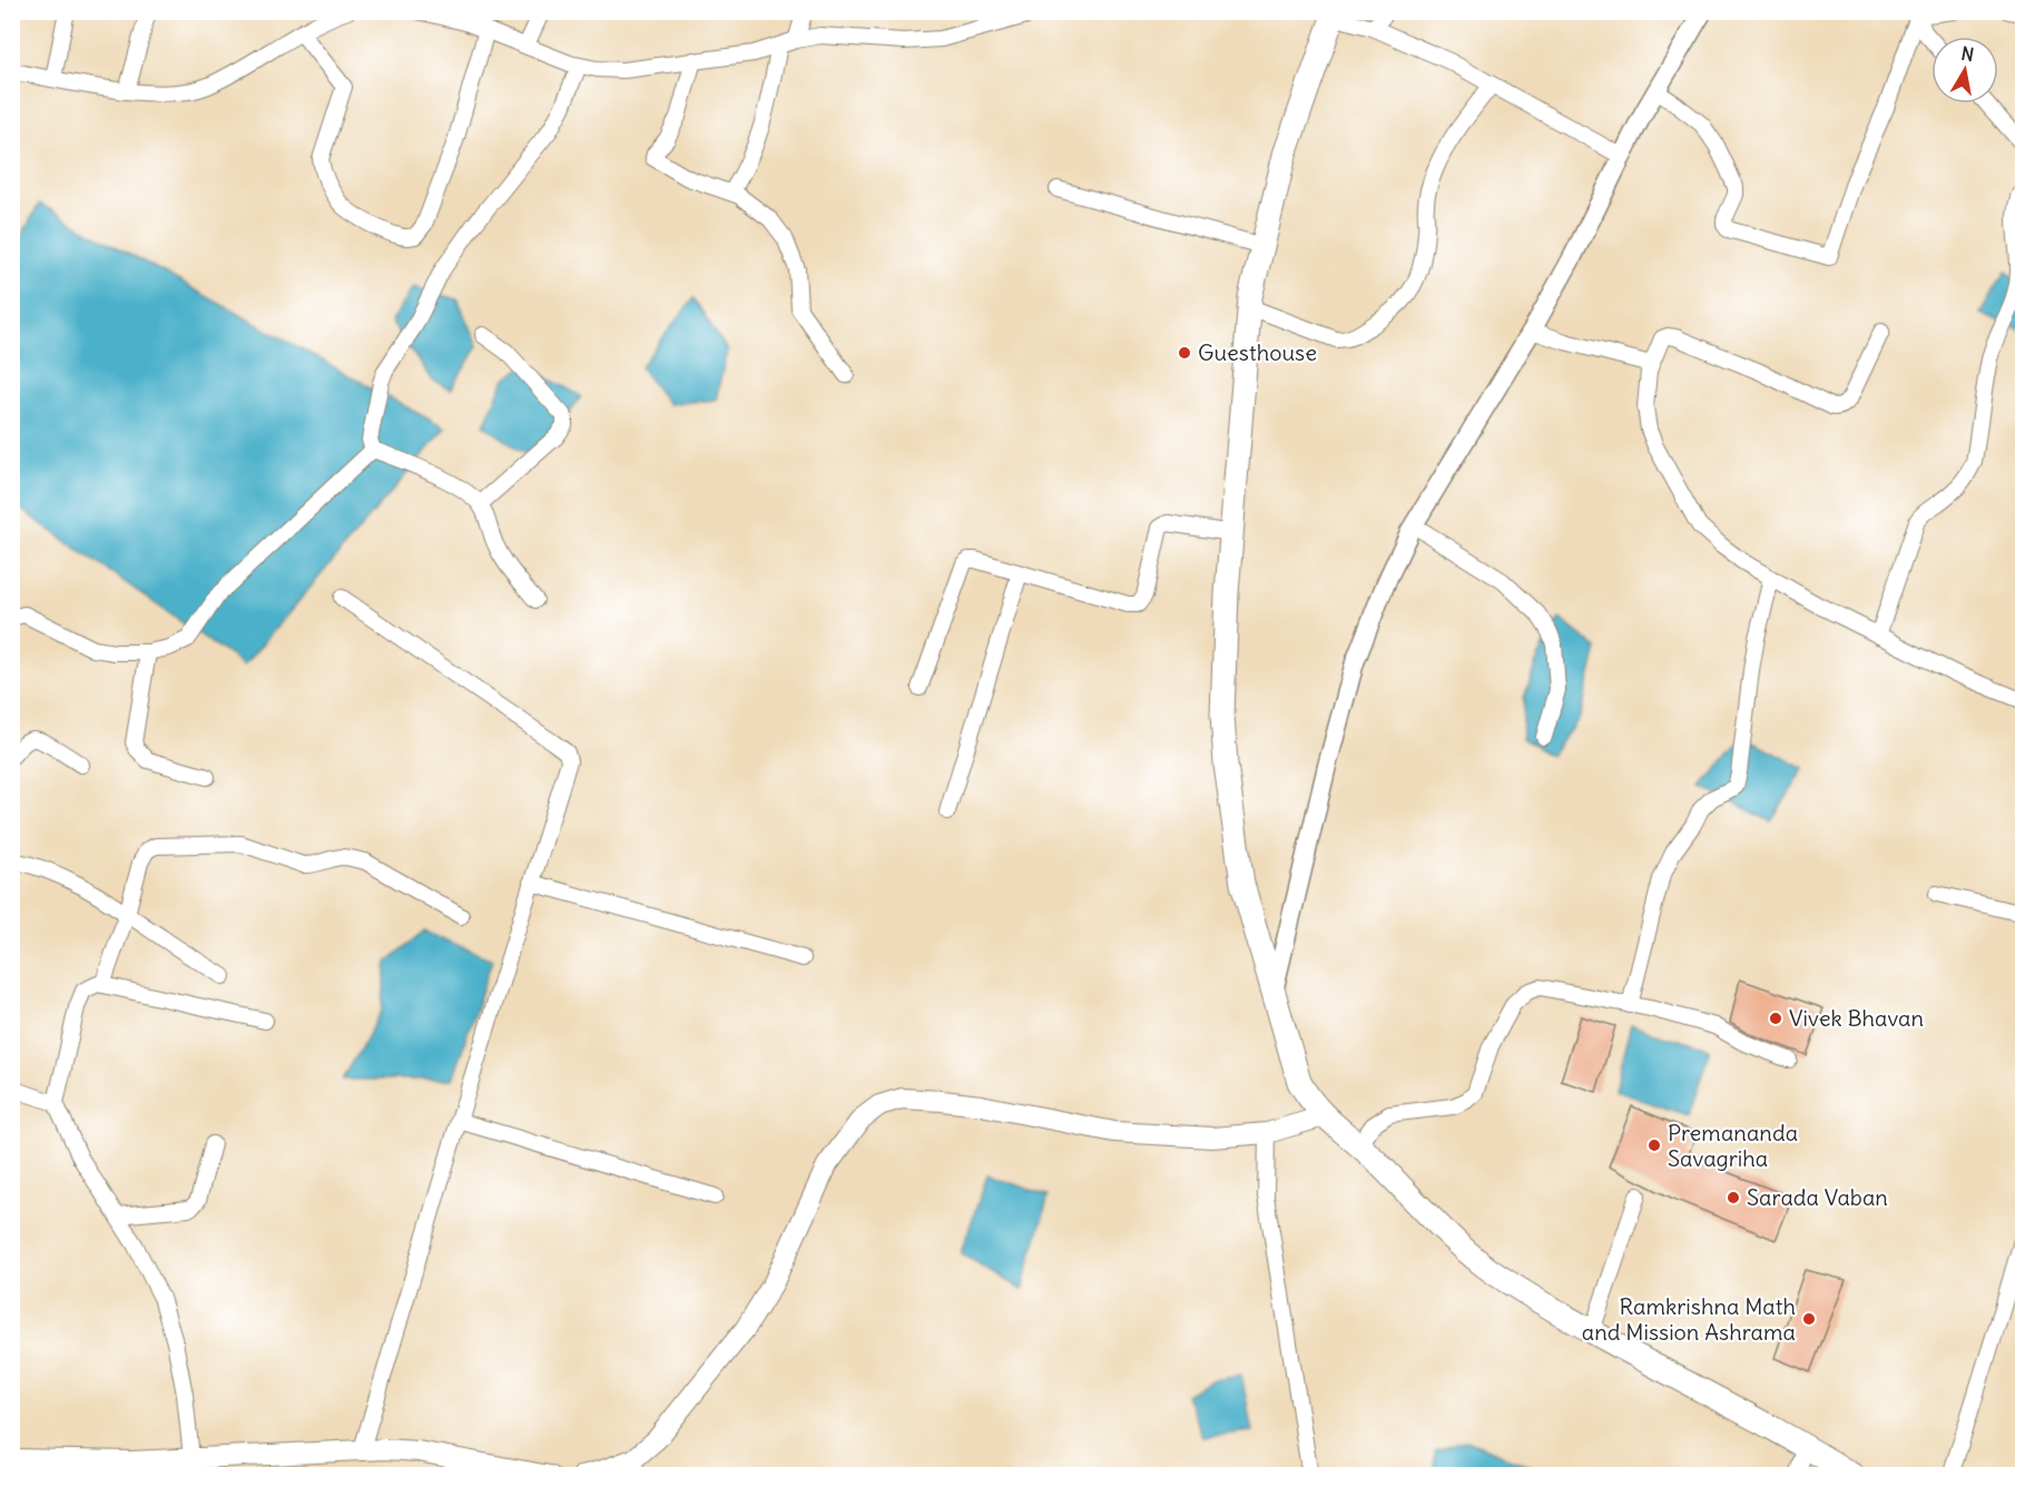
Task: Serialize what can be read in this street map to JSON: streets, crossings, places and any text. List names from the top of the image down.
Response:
{
  "places": [
    "Guesthouse",
    "Vivek Bhavan",
    "Premananda Savagriha",
    "Sarada Vaban",
    "Ramkrishna Math and Mission Ashrama"
  ],
  "north": "top"
}
